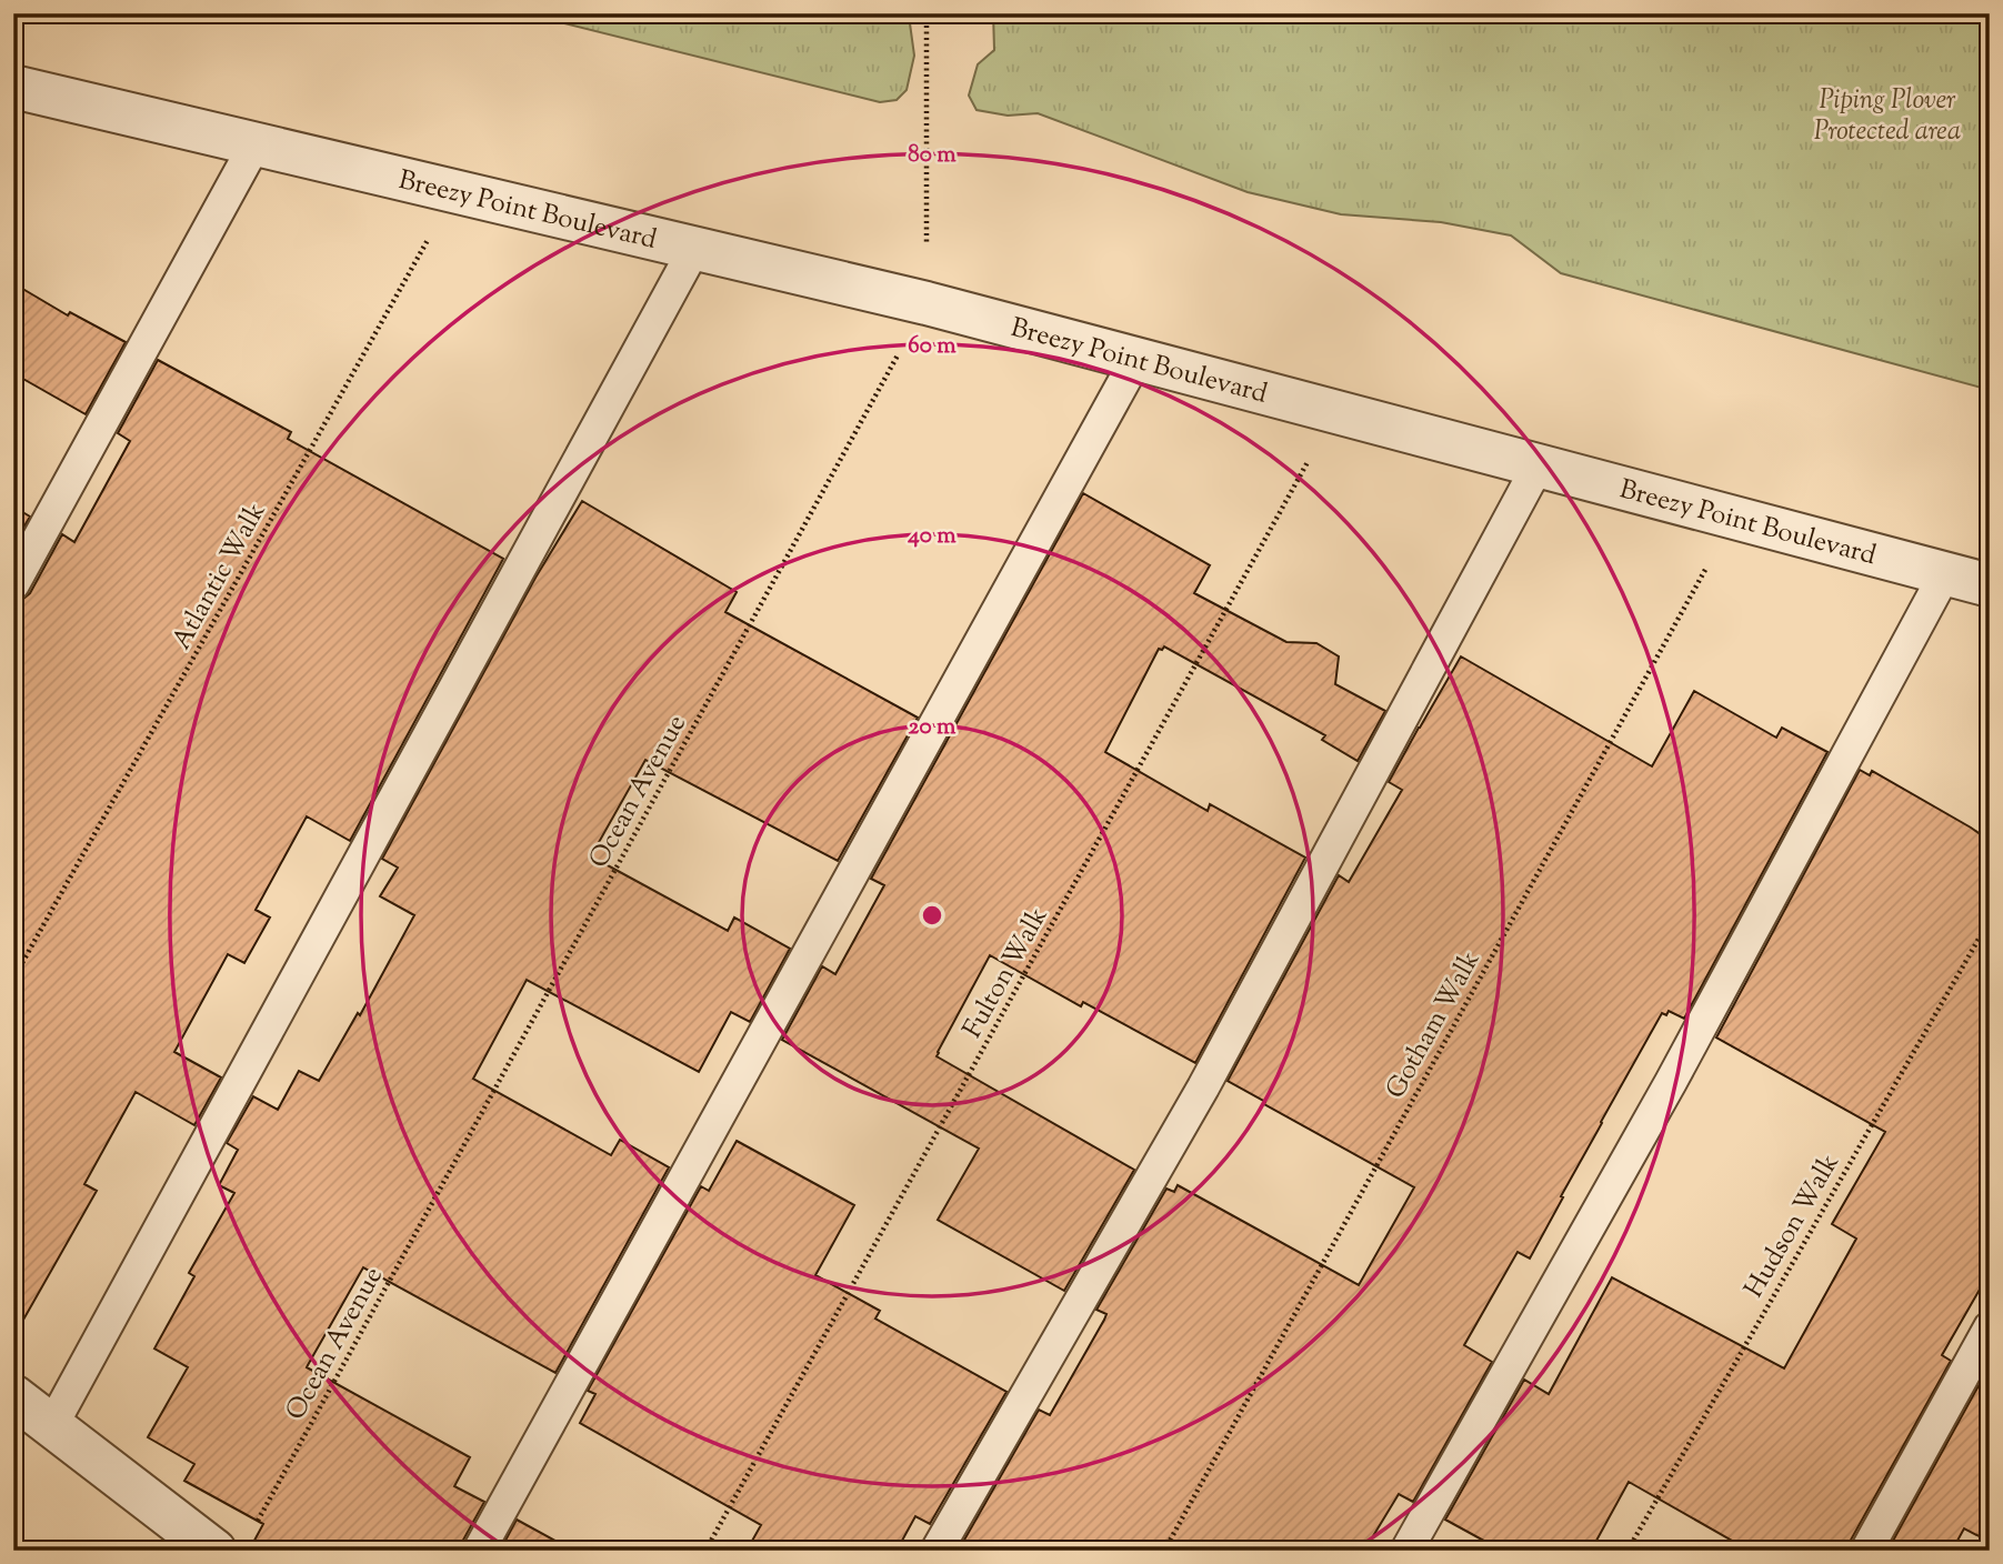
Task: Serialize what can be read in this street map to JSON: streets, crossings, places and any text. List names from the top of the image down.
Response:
{
  "streets": {
    "street": ["Breezy Point Boulevard"],
    "path": [
      "Atlantic Walk",
      "Ocean Avenue",
      "Fulton Walk",
      "Gotham Walk",
      "Hudson Walk"
    ]
  },
  "crossings": [
    ["Breezy Point Boulevard", "Atlantic Walk"],
    ["Breezy Point Boulevard", "Ocean Avenue"],
    ["Breezy Point Boulevard", "Fulton Walk"],
    ["Breezy Point Boulevard", "Gotham Walk"]
  ],
  "parks": ["Piping Plover Protected area"],
  "rings": [
    "80 m",
    "60 m",
    "40 m",
    "20 m"
  ]
}
